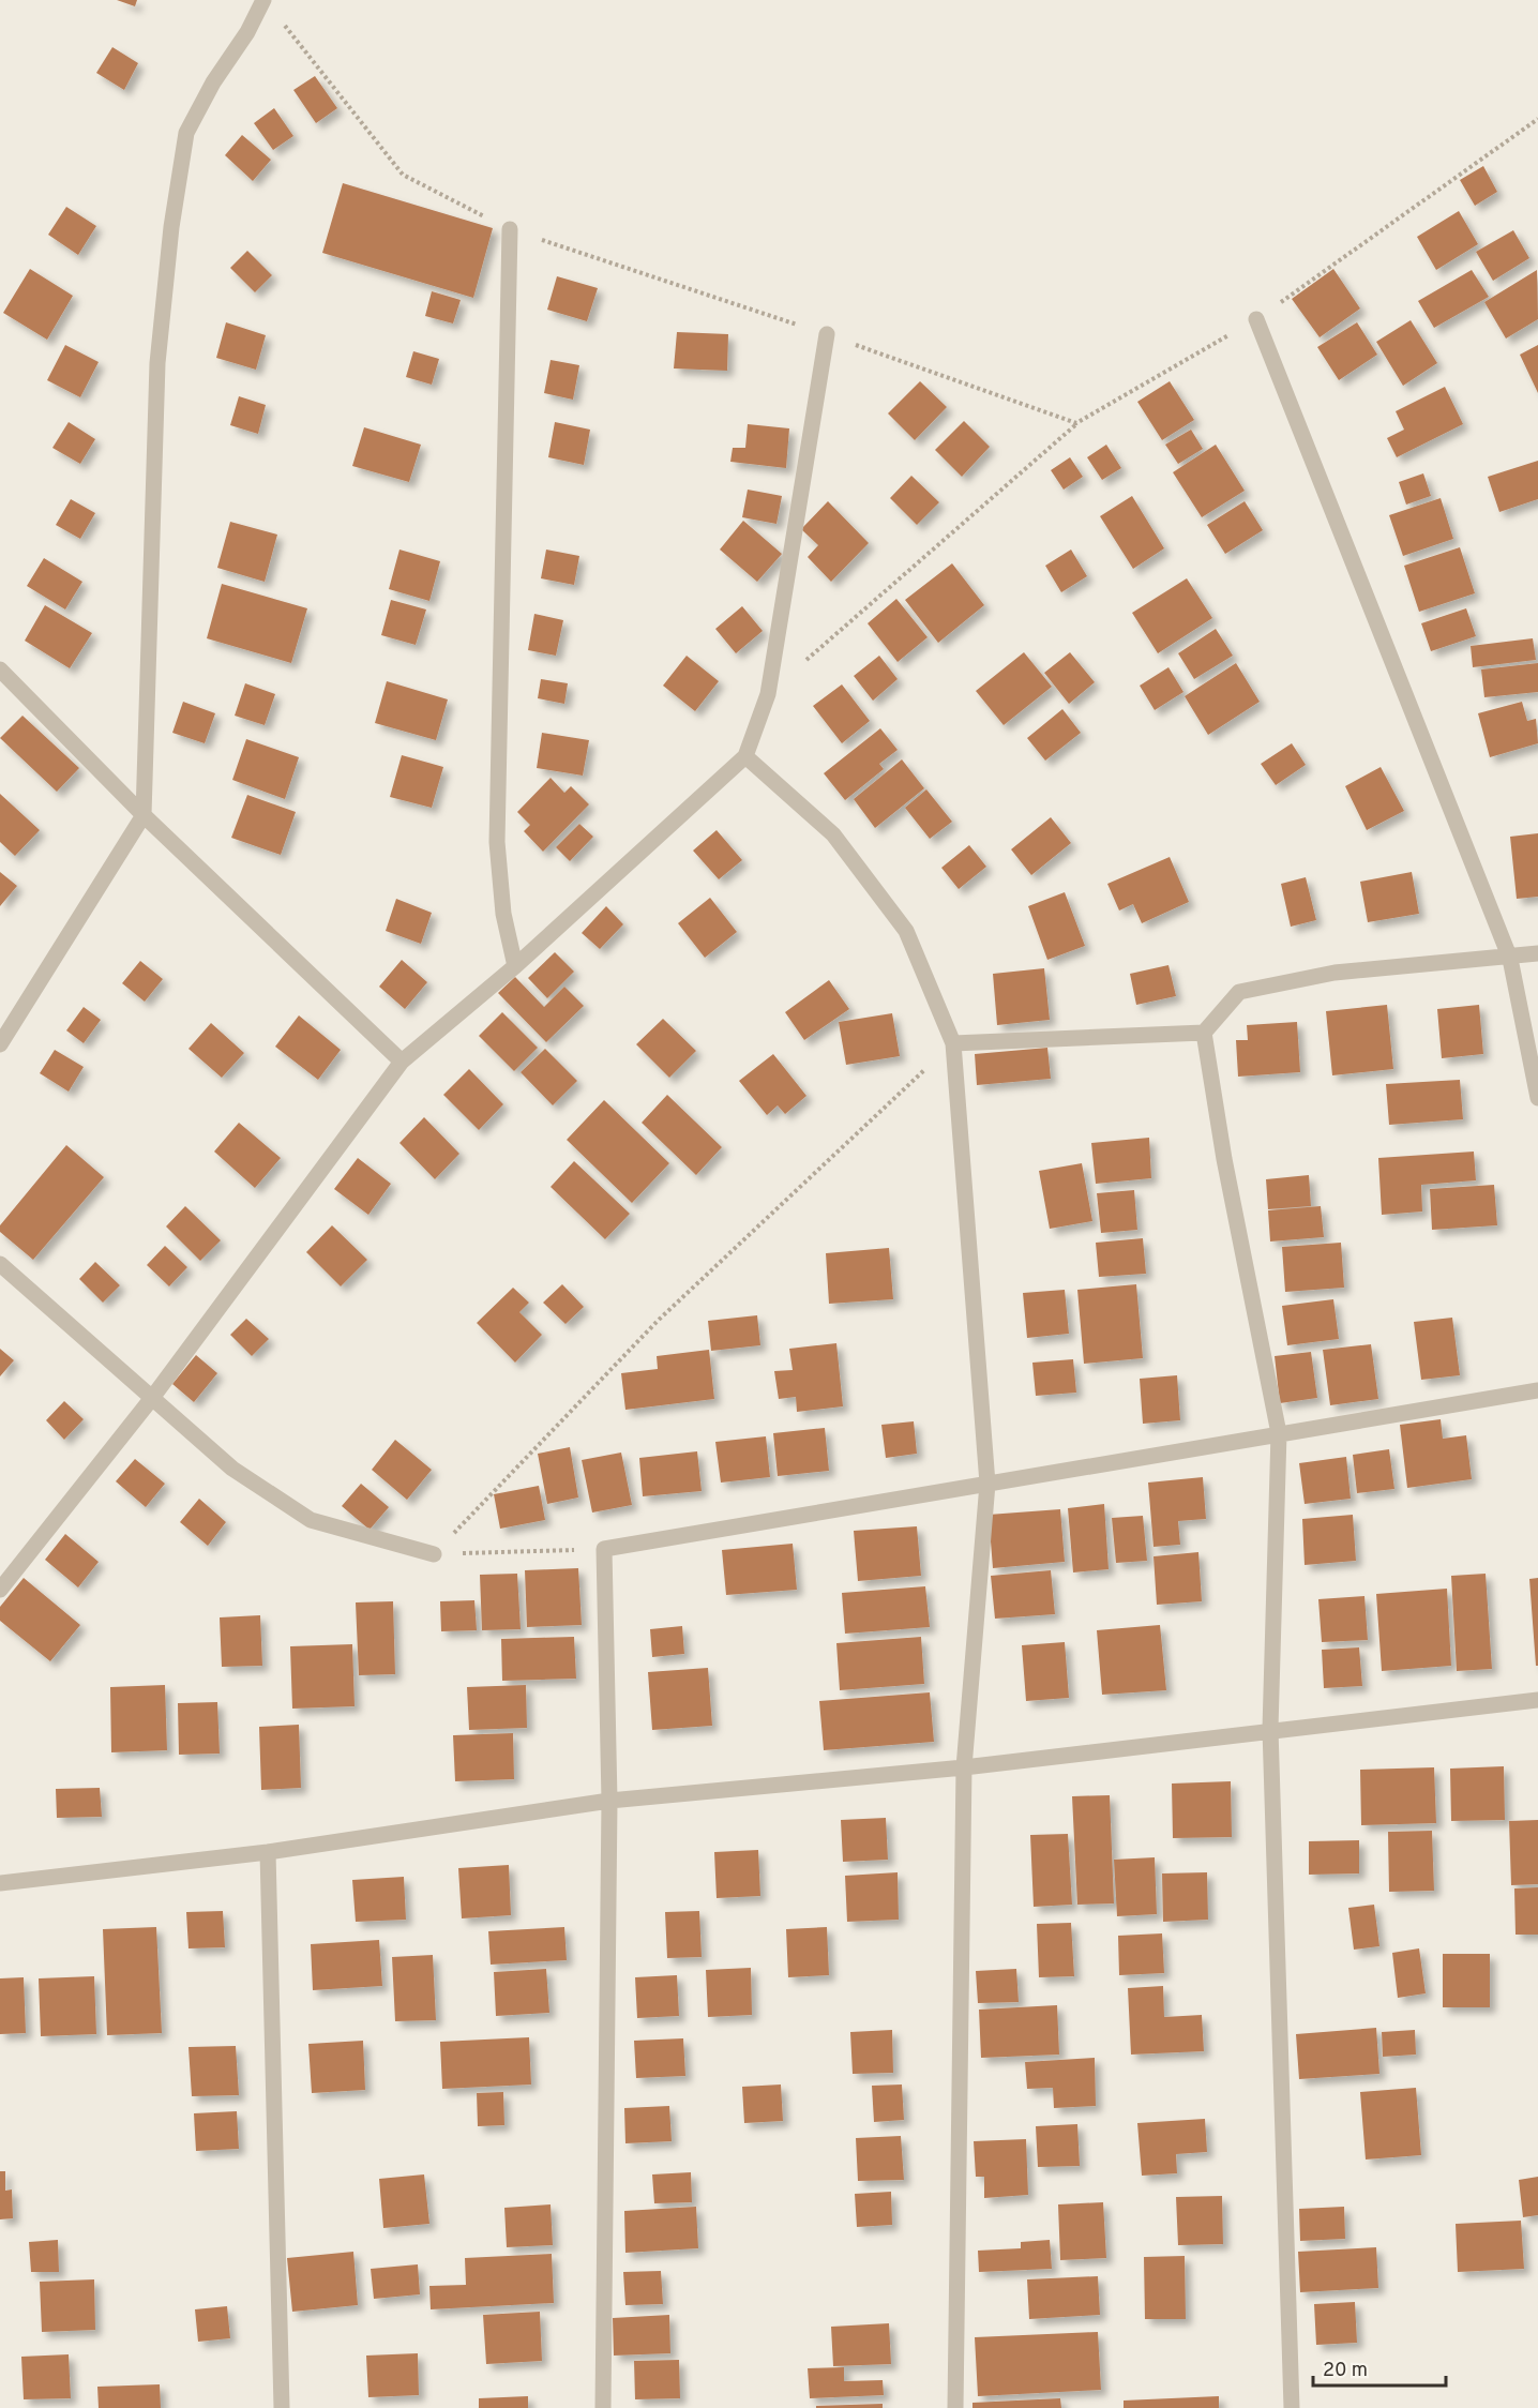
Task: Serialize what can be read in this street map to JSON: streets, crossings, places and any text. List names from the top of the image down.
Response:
{
  "scale_bar": "20 m"
}
